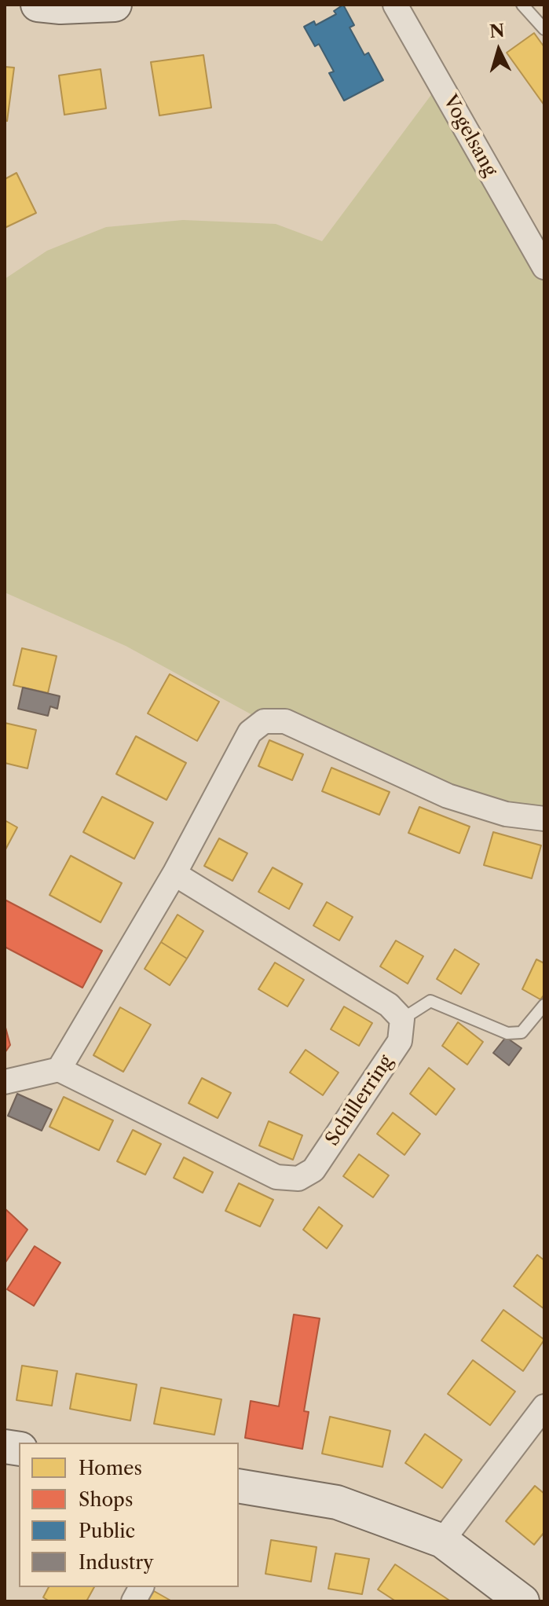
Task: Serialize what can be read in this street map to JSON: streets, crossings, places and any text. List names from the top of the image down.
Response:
{
  "streets": {
    "street": ["Vogelsang", "Schillerring"]
  },
  "legend": [
    "Homes",
    "Shops",
    "Public",
    "Industry"
  ],
  "north": "top"
}
